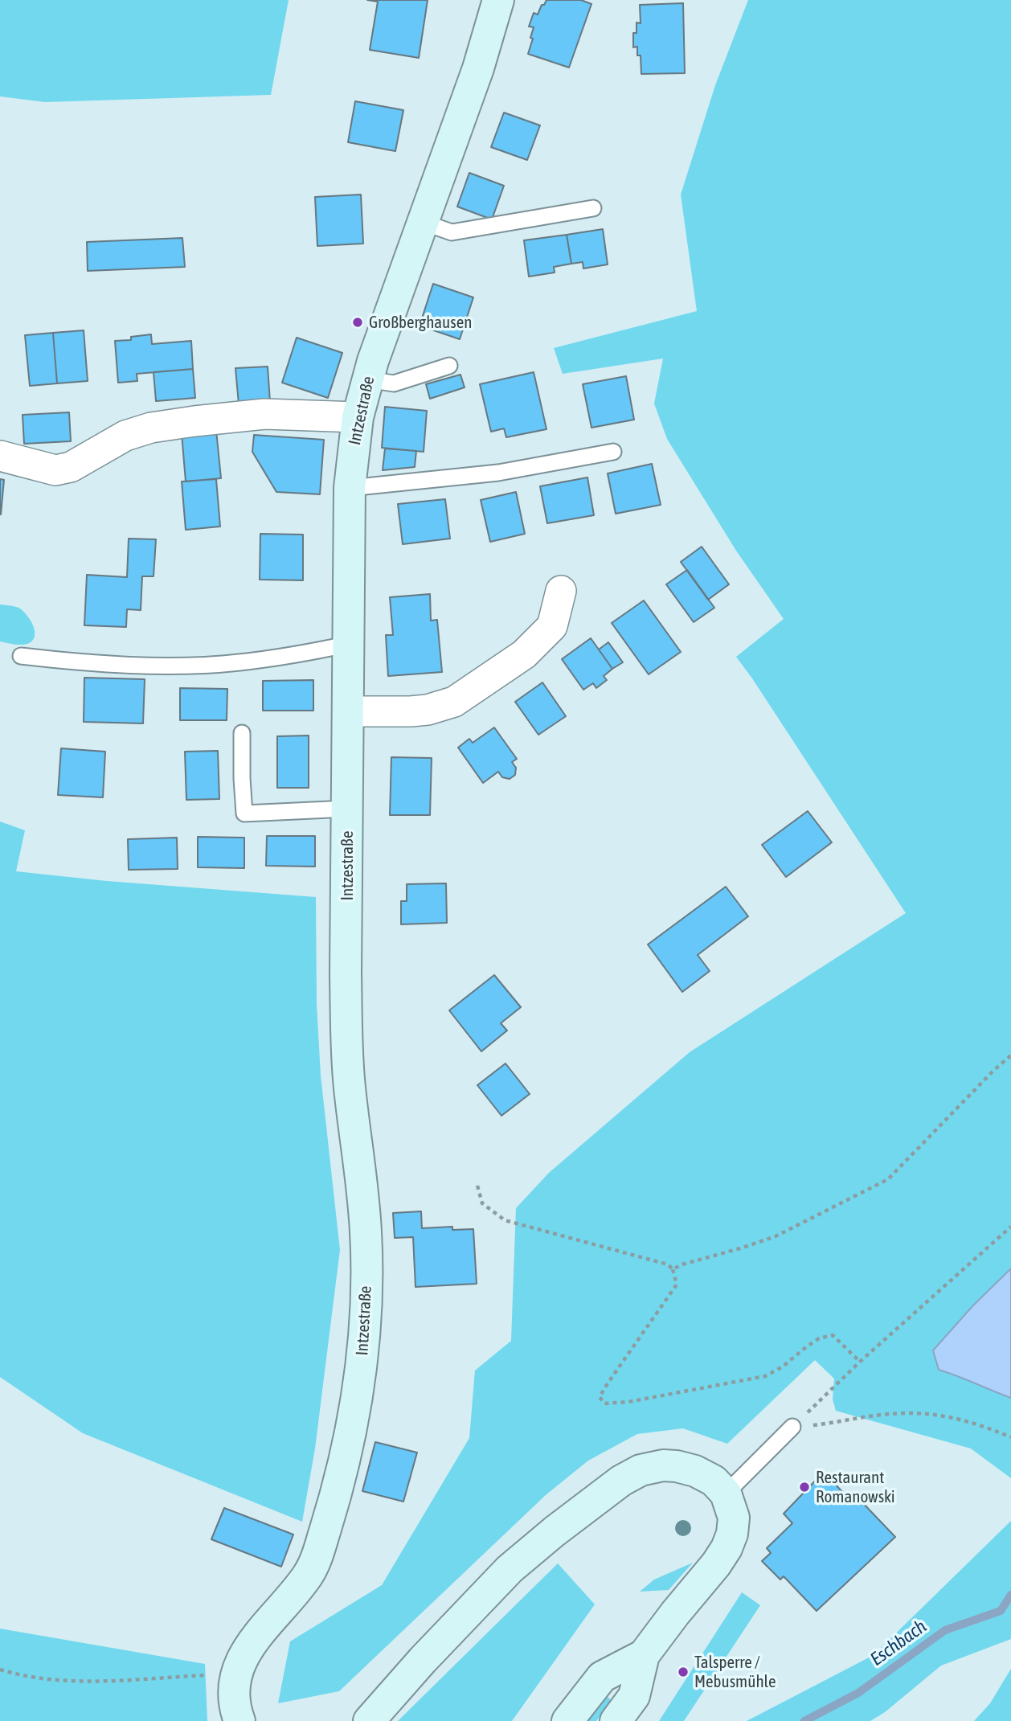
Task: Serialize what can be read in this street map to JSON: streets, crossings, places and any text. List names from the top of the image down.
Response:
{
  "streets": {
    "main road": ["Intzestraße"]
  },
  "water": ["Eschbach"],
  "places": ["Großberghausen", "Restaurant Romanowski", "Talsperre / Mebusmühle"]
}
